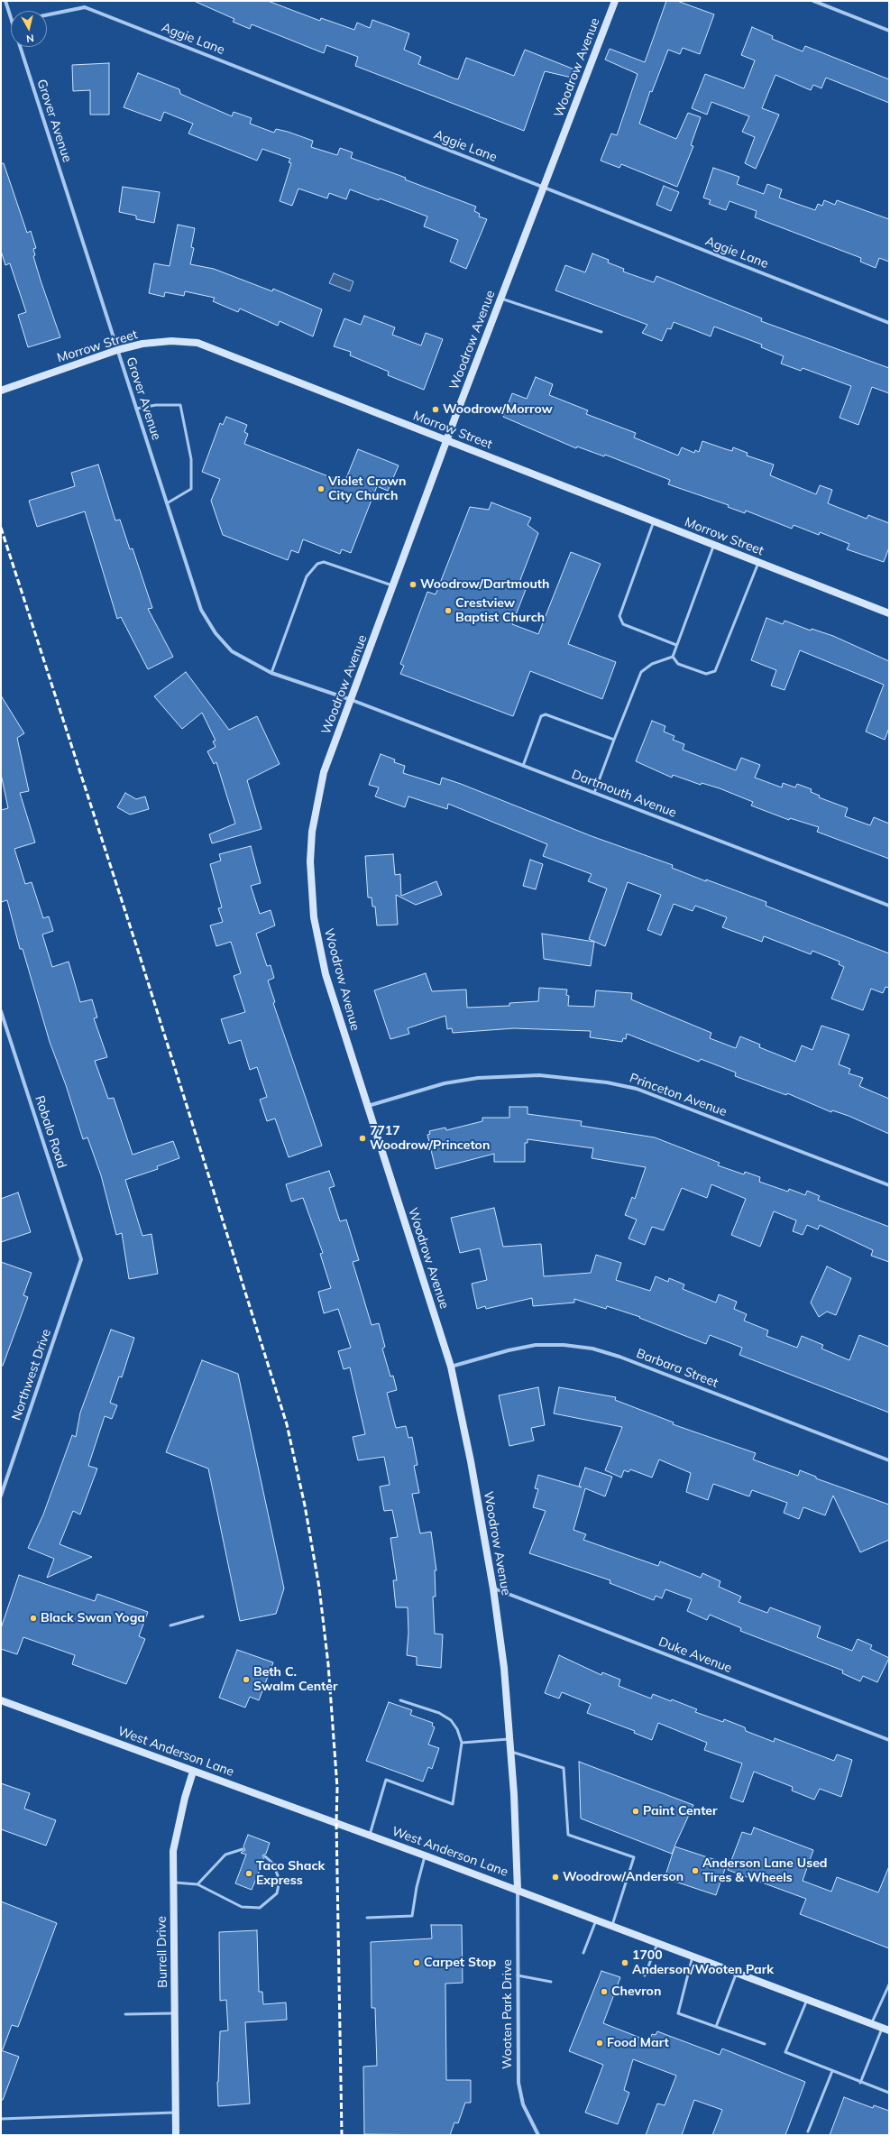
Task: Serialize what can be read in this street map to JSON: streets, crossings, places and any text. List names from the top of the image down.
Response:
{
  "streets": {
    "street": [
      "Aggie Lane",
      "Woodrow Avenue",
      "Grover Avenue",
      "Morrow Street",
      "Dartmouth Avenue",
      "Princeton Avenue",
      "Robalo Road",
      "Barbara Street",
      "Northwest Drive",
      "Duke Avenue",
      "West Anderson Lane",
      "Burrell Drive",
      "Wooten Park Drive"
    ]
  },
  "crossings": [
    ["Aggie Lane", "Woodrow Avenue"],
    ["Woodrow Avenue", "Grover Avenue"],
    ["Woodrow Avenue", "Morrow Street"],
    ["Woodrow Avenue", "Dartmouth Avenue"],
    ["Woodrow Avenue", "Princeton Avenue"],
    ["Woodrow Avenue", "Barbara Street"],
    ["Woodrow Avenue", "Duke Avenue"],
    ["Woodrow Avenue", "West Anderson Lane"],
    ["Woodrow Avenue", "Wooten Park Drive"],
    ["Grover Avenue", "Morrow Street"],
    ["Grover Avenue", "Dartmouth Avenue"],
    ["Robalo Road", "Northwest Drive"],
    ["West Anderson Lane", "Burrell Drive"],
    ["West Anderson Lane", "Wooten Park Drive"]
  ],
  "places": [
    "Woodrow/Morrow",
    "Violet Crown City Church",
    "Woodrow/Dartmouth",
    "Crestview Baptist Church",
    "7717 Woodrow/Princeton",
    "Black Swan Yoga",
    "Beth C. Swalm Center",
    "Paint Center",
    "Anderson Lane Used Tires & Wheels",
    "Taco Shack Express",
    "Woodrow/Anderson",
    "Carpet Stop",
    "1700 Anderson/Wooten Park",
    "Chevron",
    "Food Mart"
  ],
  "north": "bottom"
}
